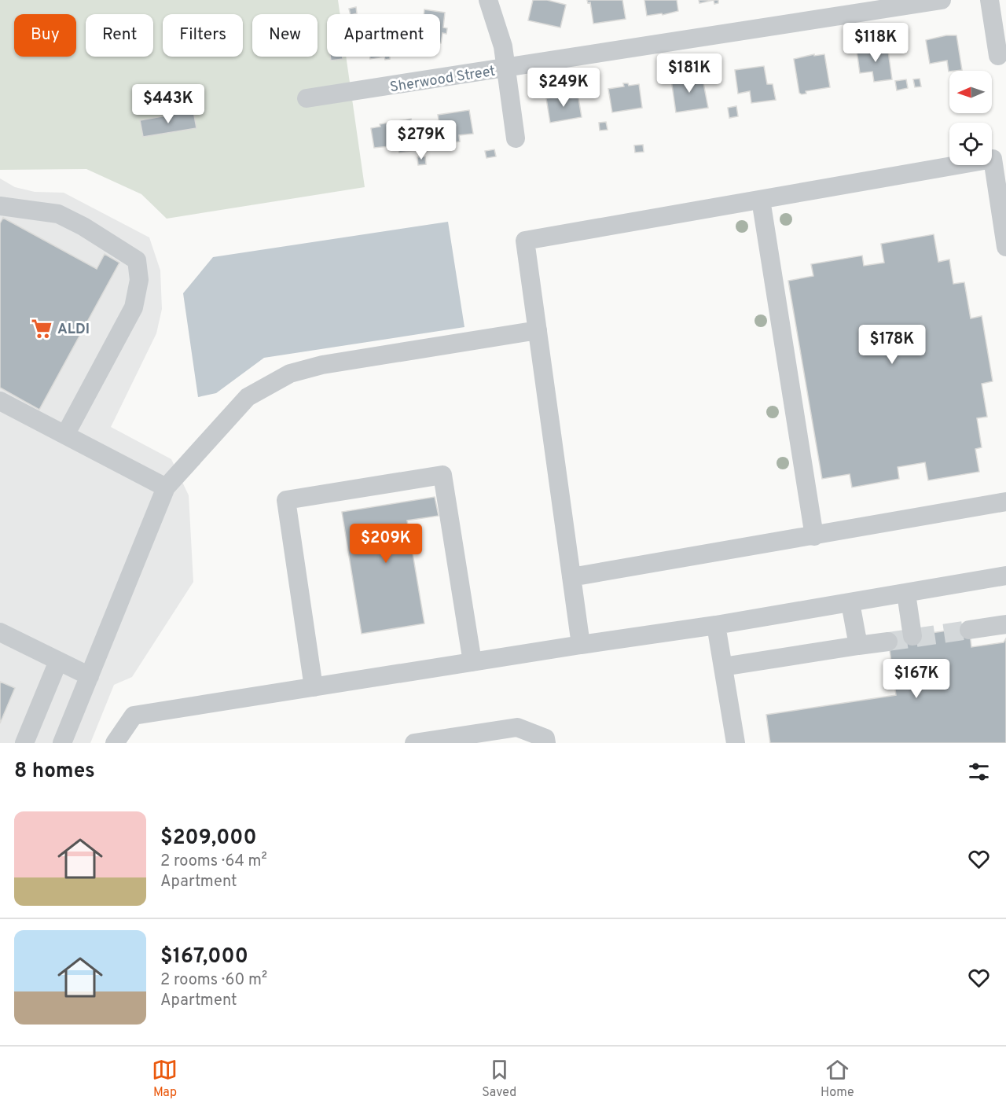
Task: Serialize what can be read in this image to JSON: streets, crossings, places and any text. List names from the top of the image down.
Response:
{
  "streets": {
    "street": ["Sherwood Street"]
  },
  "places": {
    "supermarket": ["ALDI"]
  },
  "north": "left",
  "page": {
    "chip": [
      "Buy",
      "Rent",
      "Filters",
      "New",
      "Apartment"
    ],
    "price": [
      "$118K",
      "$181K",
      "$249K",
      "$443K",
      "$279K",
      "$178K",
      "$209K",
      "$167K"
    ],
    "heading": "8 homes",
    "list": [
      {
        "name": "$209,000",
        "note": "2 rooms · 64 m² · Apartment"
      },
      {
        "name": "$167,000",
        "note": "2 rooms · 60 m² · Apartment"
      }
    ],
    "tabs": ["Map", "Saved", "Home"]
  }
}
